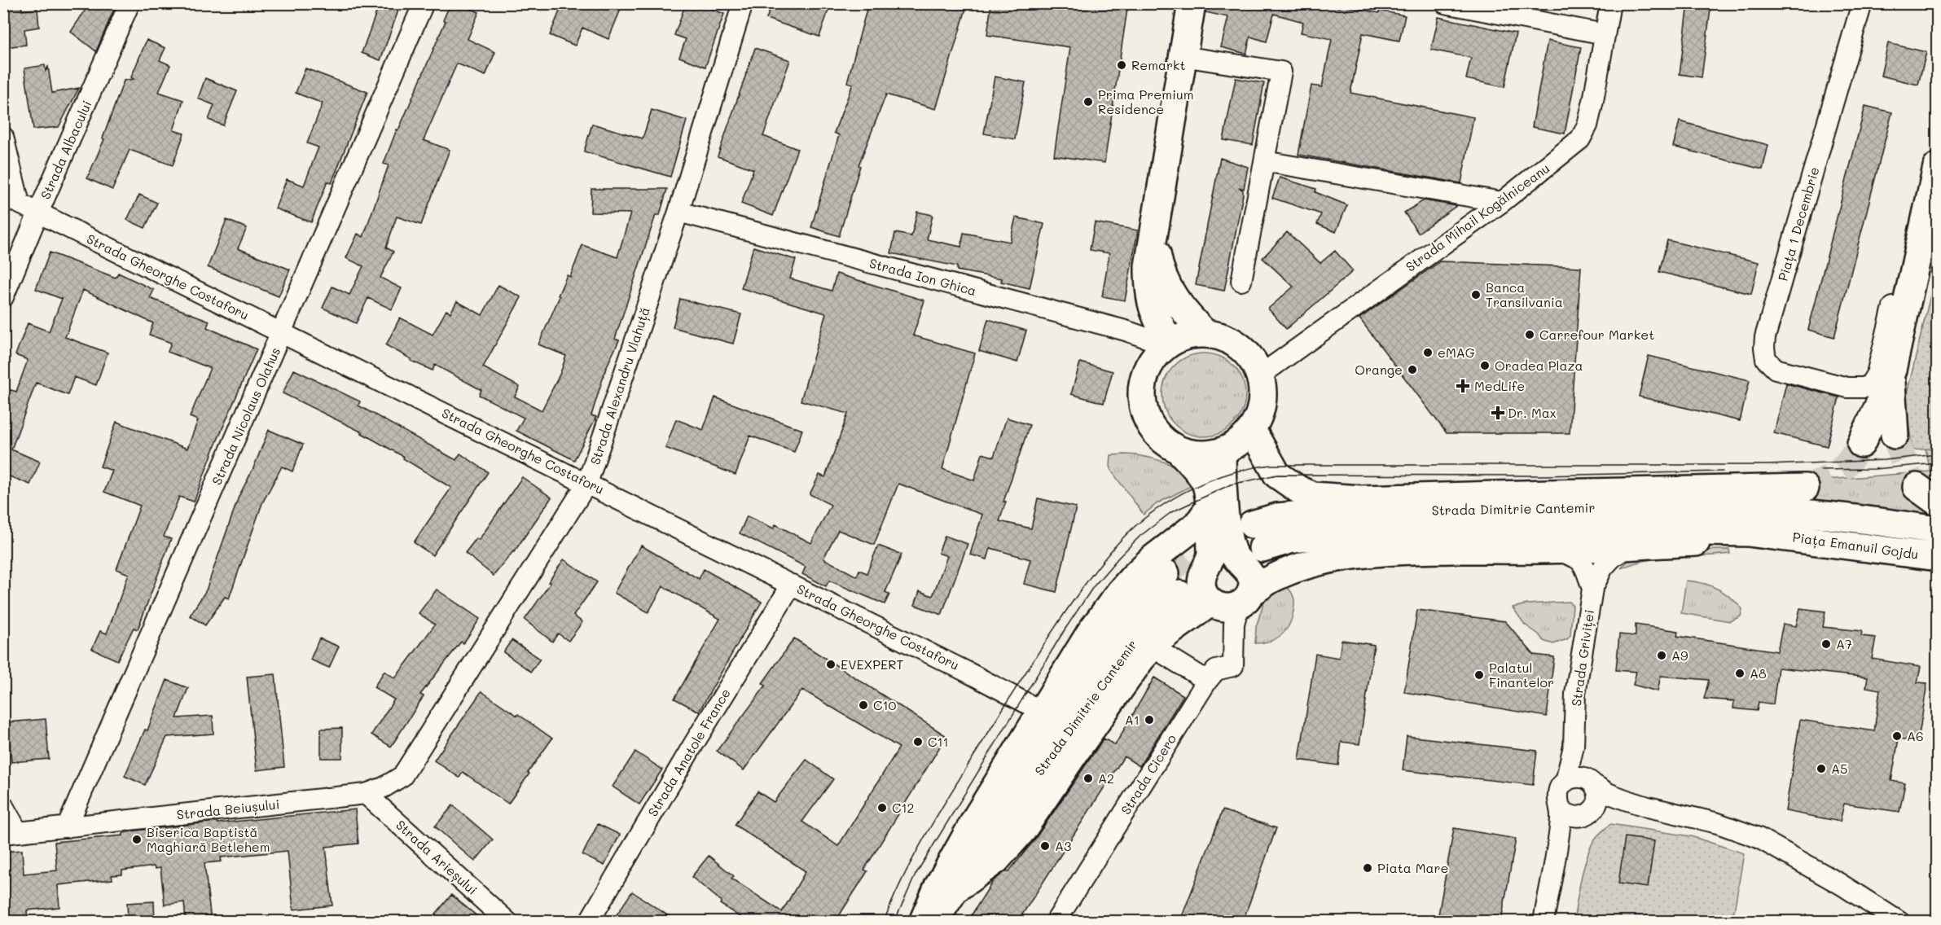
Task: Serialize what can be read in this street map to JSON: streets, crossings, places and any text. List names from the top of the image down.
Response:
{
  "streets": {
    "main road": ["Strada Dimitrie Cantemir", "Piața Emanuil Gojdu"],
    "street": [
      "Strada Albacului",
      "Strada Mihail Kogălniceanu",
      "Piața 1 Decembrie",
      "Strada Gheorghe Costaforu",
      "Strada Ion Ghica",
      "Strada Alexandru Vlahuță",
      "Strada Nicolaus Olahus",
      "Strada Griviței",
      "Strada Anatole France",
      "Strada Cicero",
      "Strada Beiușului",
      "Strada Arieșului"
    ]
  },
  "crossings": [
    ["Strada Albacului", "Strada Gheorghe Costaforu"],
    ["Strada Mihail Kogălniceanu", "Strada Ion Ghica"],
    ["Strada Gheorghe Costaforu", "Strada Alexandru Vlahuță"],
    ["Strada Gheorghe Costaforu", "Strada Nicolaus Olahus"],
    ["Strada Gheorghe Costaforu", "Strada Anatole France"],
    ["Strada Ion Ghica", "Strada Alexandru Vlahuță"],
    ["Strada Alexandru Vlahuță", "Strada Beiușului"],
    ["Strada Alexandru Vlahuță", "Strada Arieșului"],
    ["Strada Nicolaus Olahus", "Strada Beiușului"],
    ["Strada Dimitrie Cantemir", "Piața Emanuil Gojdu"],
    ["Strada Beiușului", "Strada Arieșului"]
  ],
  "places": {
    "other": [
      "Remarkt",
      "Prima Premium Residence",
      "Banca Transilvania",
      "Carrefour Market",
      "eMAG",
      "Oradea Plaza",
      "Orange",
      "A7",
      "A9",
      "EVEXPERT",
      "A8",
      "Palatul Finantelor",
      "C10",
      "A1",
      "A6",
      "C11",
      "A5",
      "A2",
      "C12",
      "Biserica Baptistă Maghiară Betlehem",
      "A3",
      "Piata Mare"
    ],
    "health": ["MedLife", "Dr. Max"]
  }
}
